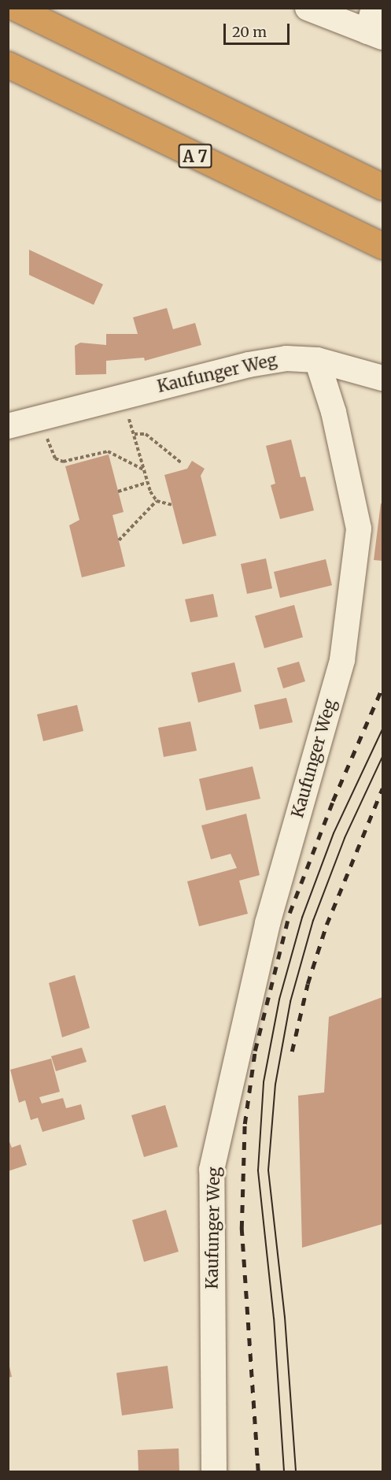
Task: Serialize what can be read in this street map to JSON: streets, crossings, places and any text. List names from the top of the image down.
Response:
{
  "streets": {
    "highway": ["A 7"],
    "street": ["Kaufunger Weg"]
  },
  "scale_bar": "20 m"
}
